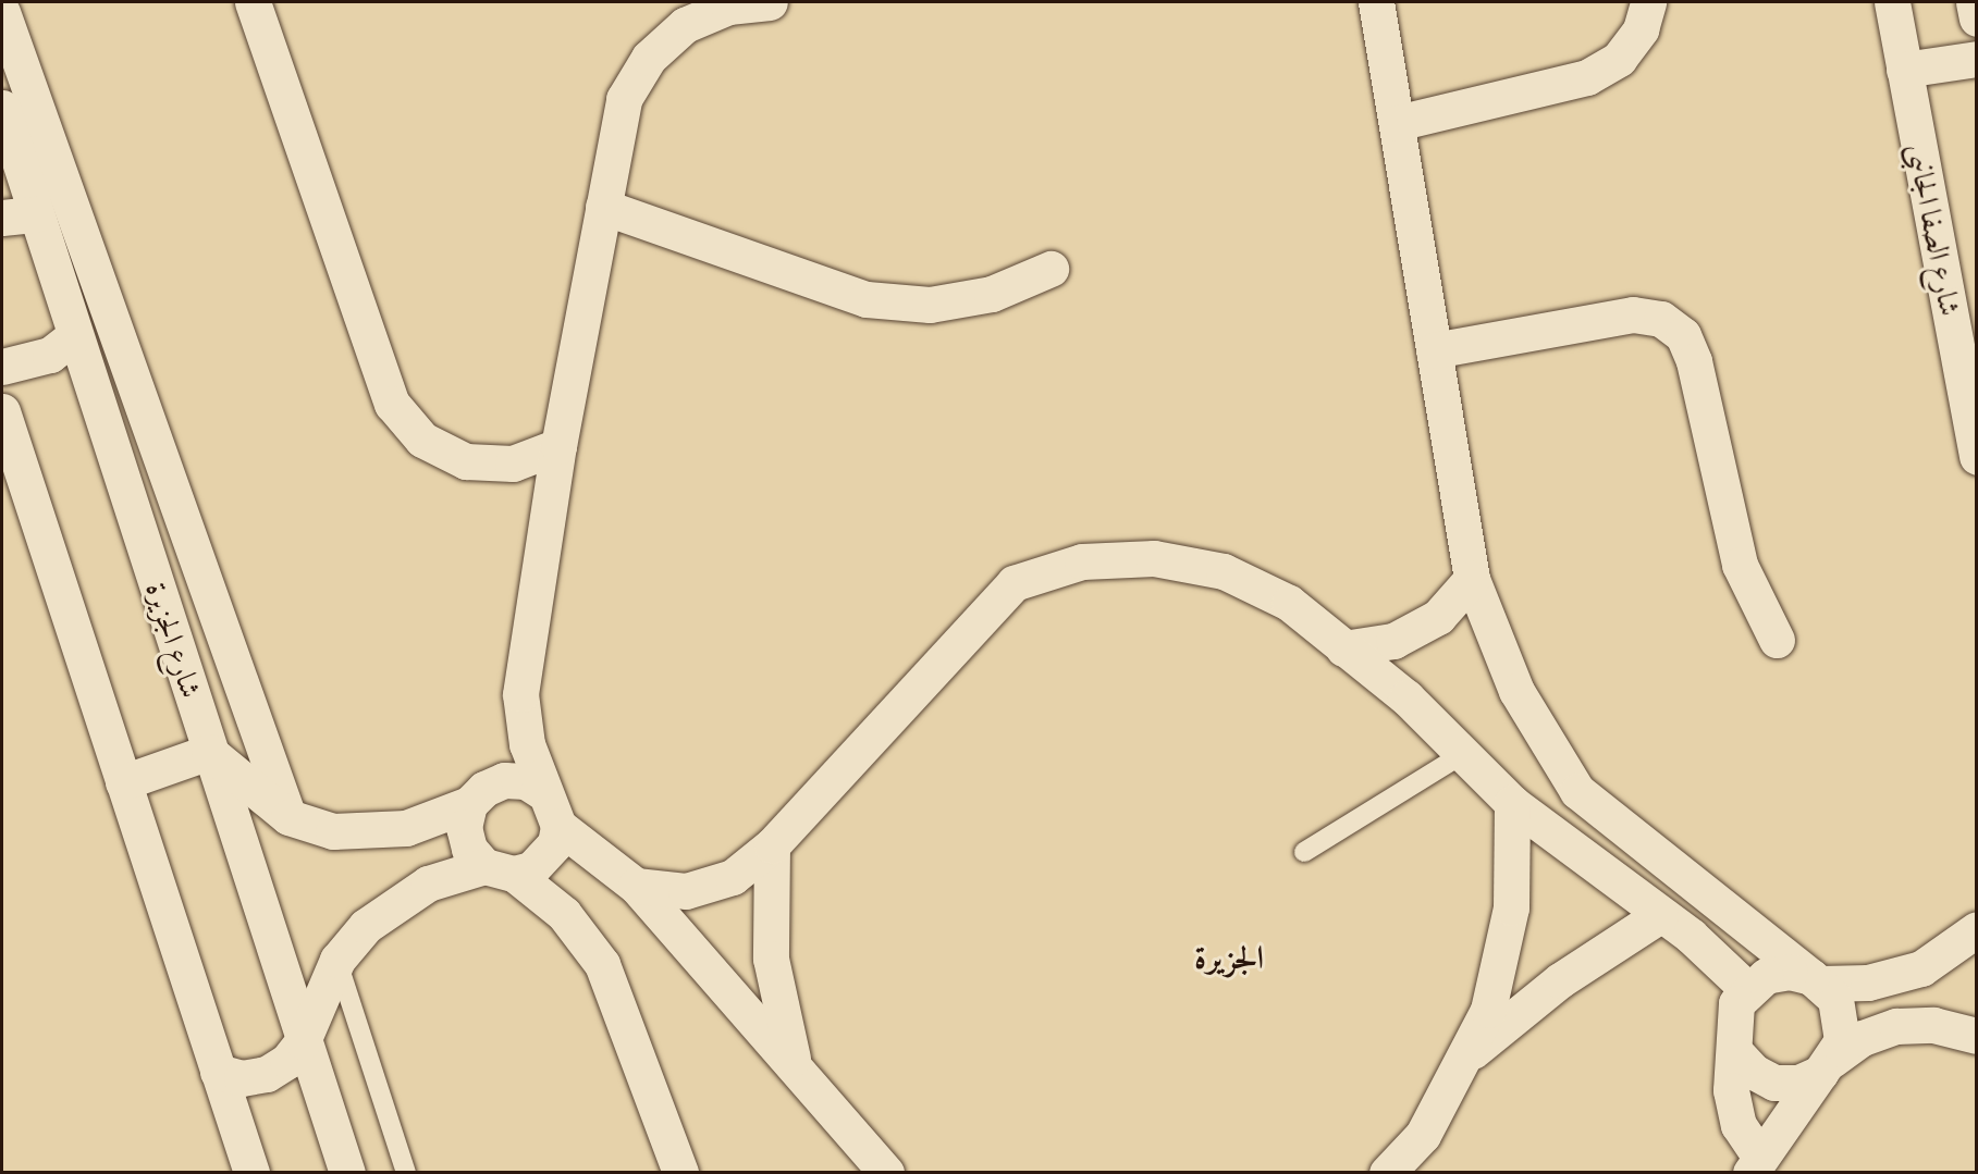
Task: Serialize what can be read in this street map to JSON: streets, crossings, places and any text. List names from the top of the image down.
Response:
{
  "streets": {
    "street": ["شارع الصفا الجانبى", "شارع الجزيرة"]
  },
  "districts": ["الجزيرة"]
}
